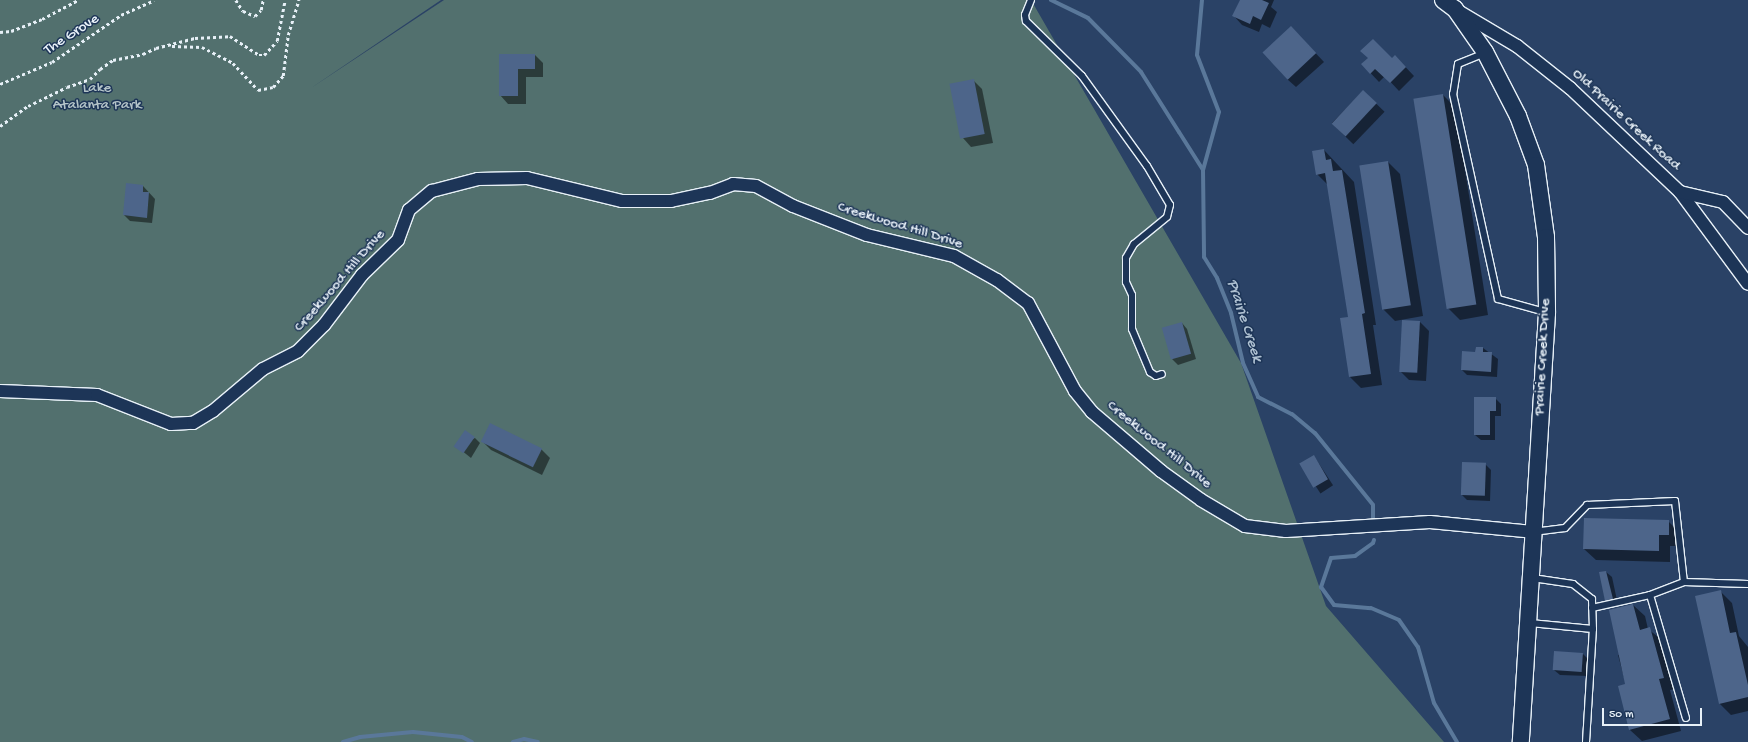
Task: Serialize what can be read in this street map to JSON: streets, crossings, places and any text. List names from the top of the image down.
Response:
{
  "streets": {
    "main road": ["Prairie Creek Drive"],
    "street": ["Old Prairie Creek Road", "Creekwood Hill Drive"],
    "path": ["The Grove"]
  },
  "crossings": [
    ["Old Prairie Creek Road", "Prairie Creek Drive"],
    ["Creekwood Hill Drive", "Prairie Creek Drive"]
  ],
  "water": ["Prairie Creek"],
  "parks": ["Lake Atalanta Park"],
  "scale_bar": "50 m"
}
